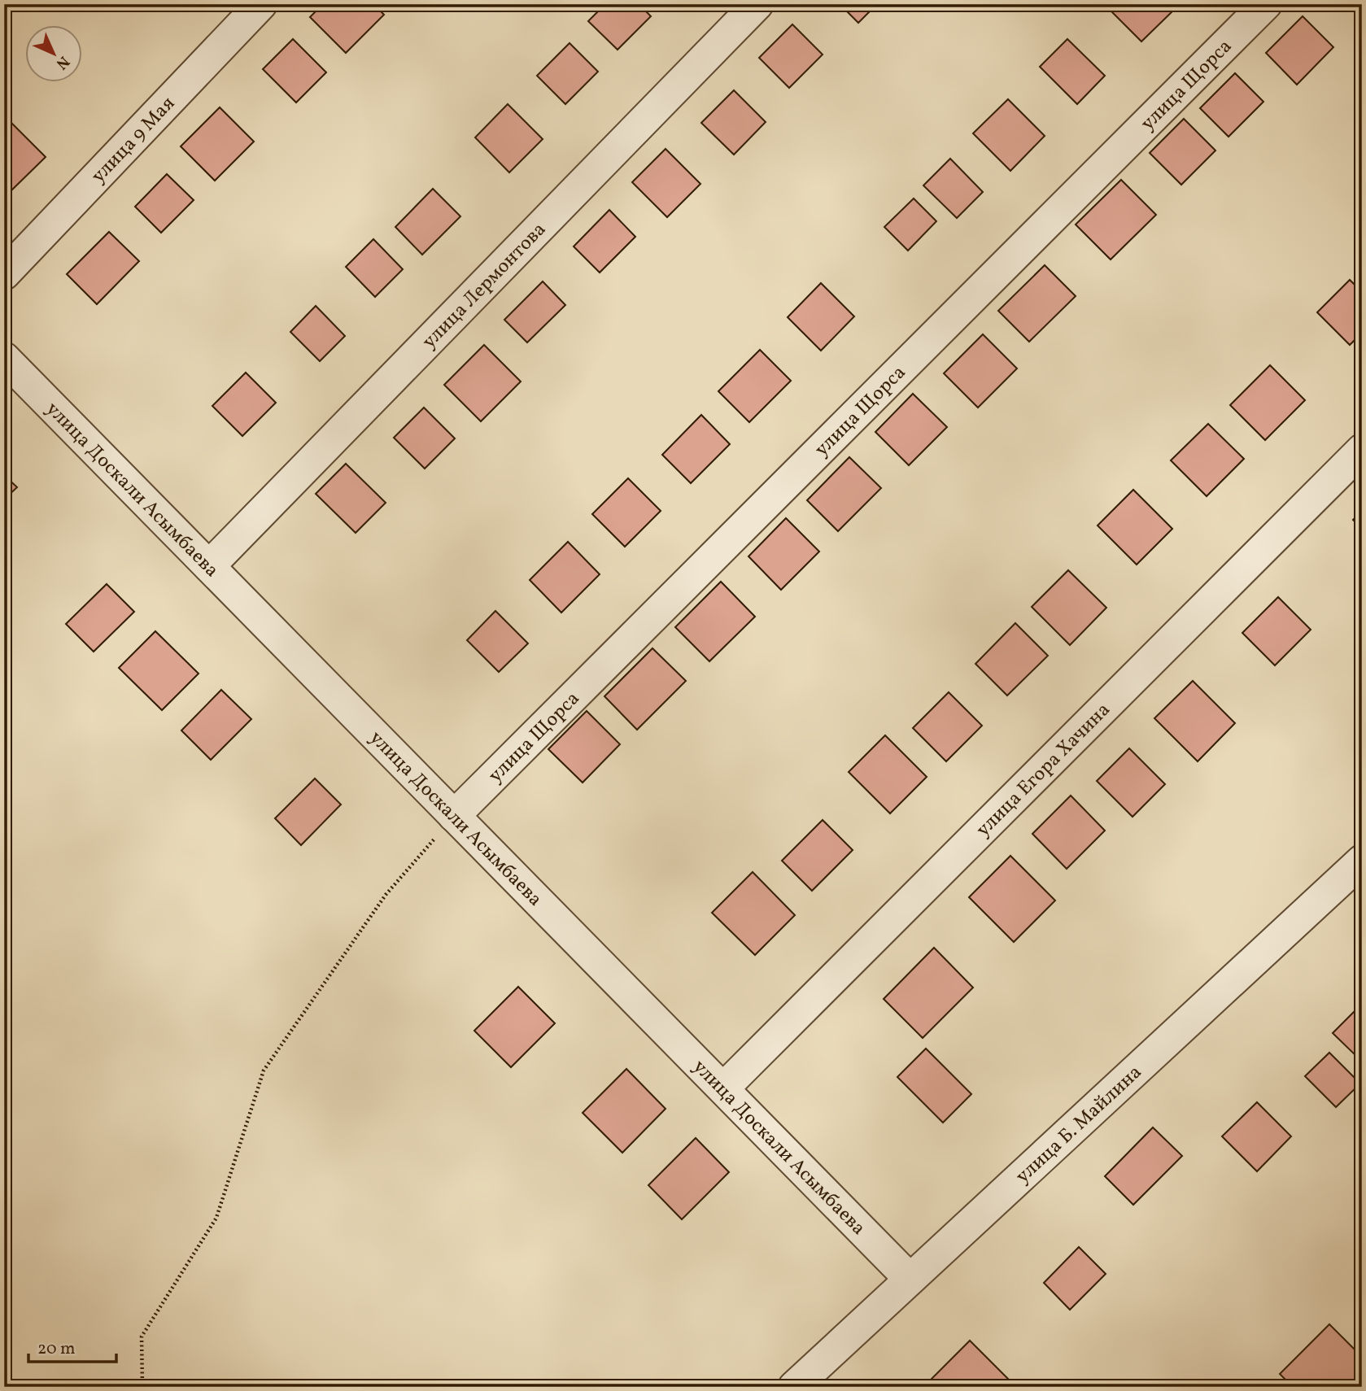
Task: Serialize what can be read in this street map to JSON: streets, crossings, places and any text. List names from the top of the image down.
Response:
{
  "streets": {
    "street": [
      "улица Щорса",
      "улица 9 Мая",
      "улица Лермонтова",
      "улица Доскали Асымбаева",
      "улица Егора Хачина",
      "улица Б. Майлина"
    ]
  },
  "crossings": [
    ["улица Щорса", "улица Доскали Асымбаева"],
    ["улица Лермонтова", "улица Доскали Асымбаева"],
    ["улица Доскали Асымбаева", "улица Егора Хачина"],
    ["улица Доскали Асымбаева", "улица Б. Майлина"]
  ],
  "scale_bar": "20 m",
  "north": "bottom right"
}
